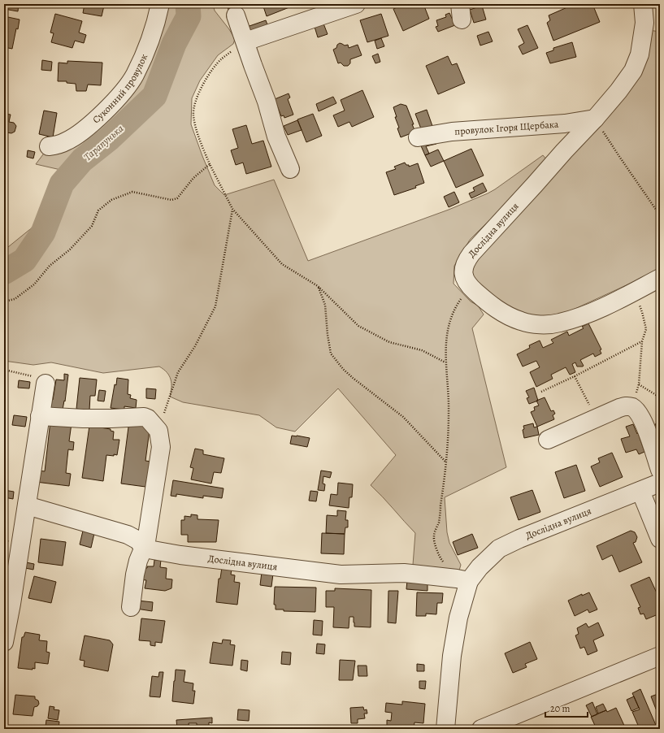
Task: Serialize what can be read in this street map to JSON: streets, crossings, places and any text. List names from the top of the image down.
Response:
{
  "streets": {
    "street": ["Суконний провулок", "провулок Ігоря Щербака", "Дослідна вулиця"]
  },
  "crossings": [
    ["провулок Ігоря Щербака", "Дослідна вулиця"]
  ],
  "water": ["Тарапунька"],
  "scale_bar": "20 m"
}
